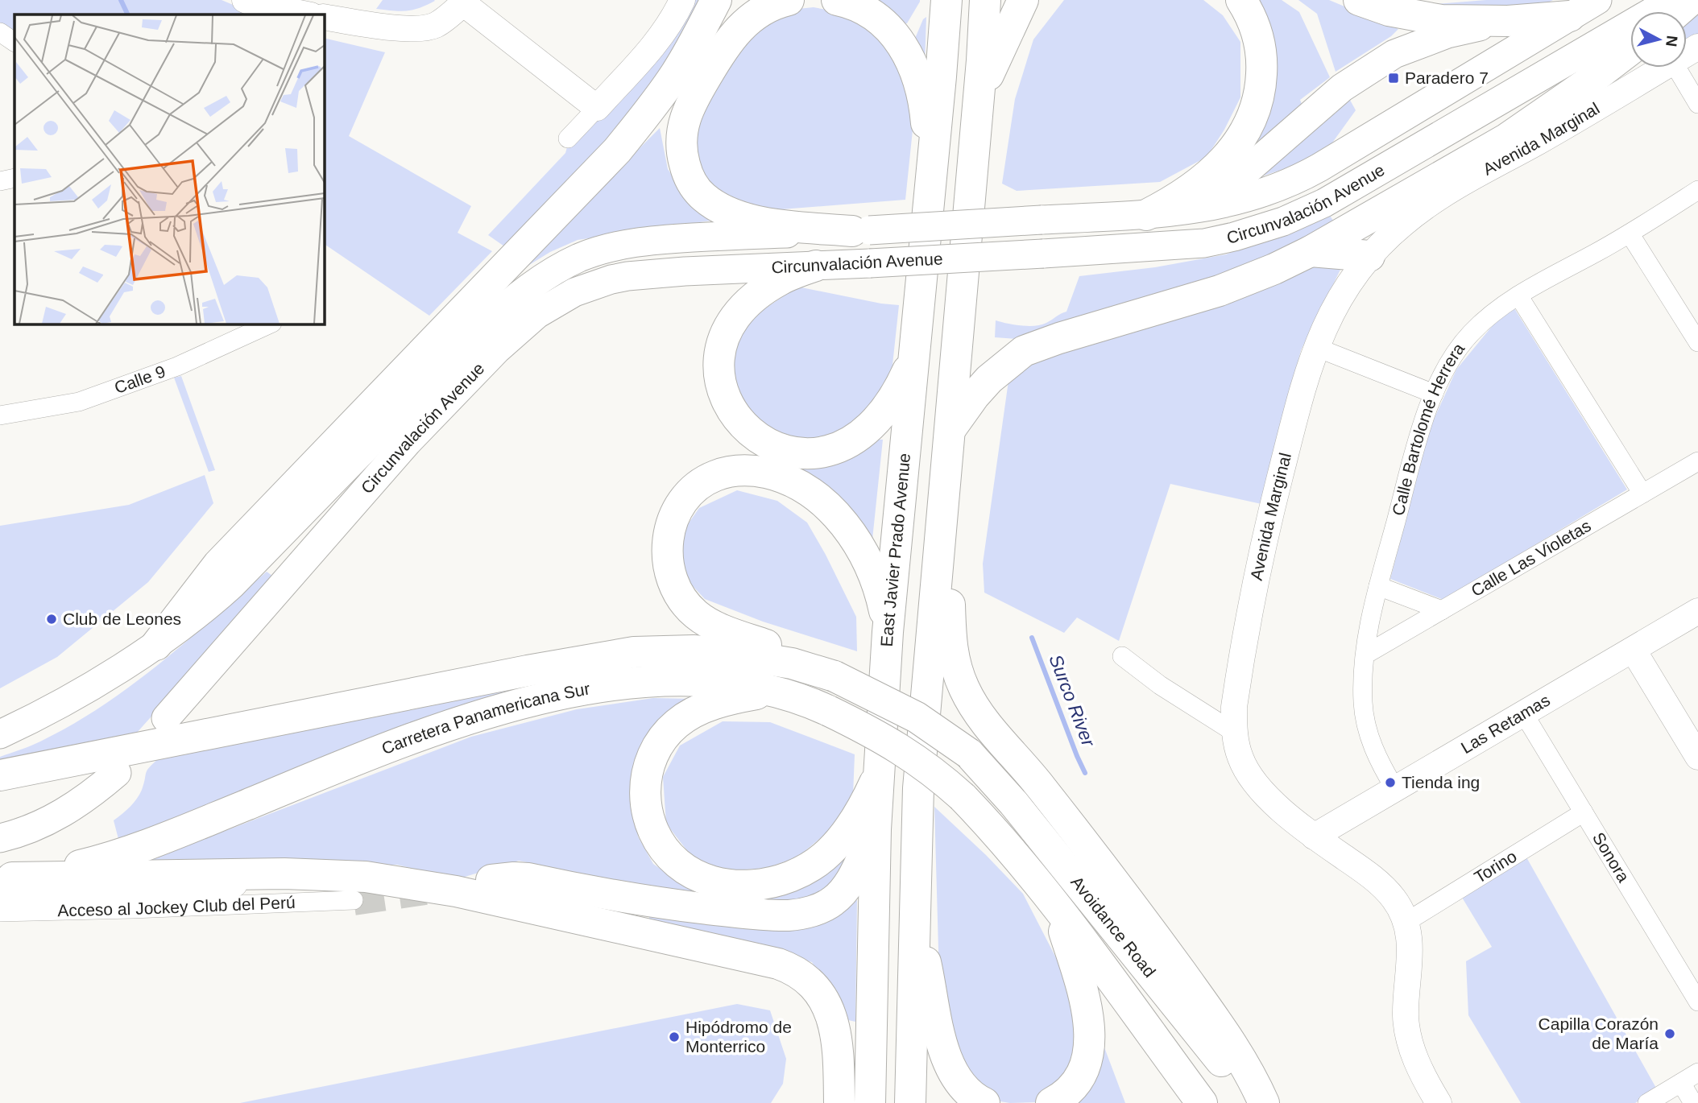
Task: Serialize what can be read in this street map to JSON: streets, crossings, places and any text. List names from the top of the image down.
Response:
{
  "streets": {
    "highway": ["East Javier Prado Avenue", "Carretera Panamericana Sur", "Avoidance Road"],
    "main road": ["Avenida Marginal", "Circunvalación Avenue", "Las Retamas"],
    "street": [
      "Calle 9",
      "Calle Bartolomé Herrera",
      "Calle Las Violetas",
      "Sonora",
      "Torino",
      "Acceso al Jockey Club del Perú"
    ]
  },
  "crossings": [
    ["Avenida Marginal", "Las Retamas"],
    ["Avenida Marginal", "Torino"],
    ["Calle Bartolomé Herrera", "Calle Las Violetas"],
    ["Calle Bartolomé Herrera", "Las Retamas"],
    ["Carretera Panamericana Sur", "Avoidance Road"],
    ["Las Retamas", "Sonora"],
    ["Sonora", "Torino"]
  ],
  "water": ["Surco River"],
  "places": {
    "transit": ["Paradero 7"],
    "other": [
      "Club de Leones",
      "Tienda ing",
      "Capilla Corazón de María",
      "Hipódromo de Monterrico"
    ]
  },
  "north": "right"
}
